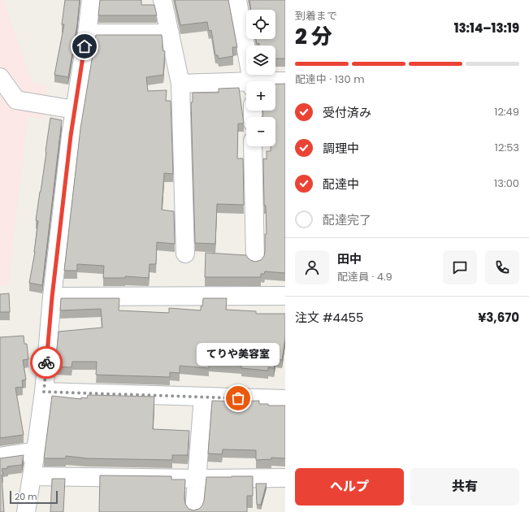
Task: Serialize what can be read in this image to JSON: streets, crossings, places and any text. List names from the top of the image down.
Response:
{
  "places": ["てりや美容室"],
  "scale_bar": "20 m",
  "page": {
    "heading": ["2 分", "到着まで", "13:14–13:19"],
    "panel": [
      "田中",
      "配達員 · 4.9",
      "注文 #4455",
      "¥3,670"
    ],
    "map_buttons": ["+", "−"],
    "bar": "配達中 · 130 m",
    "list": [
      ["受付済み", "12:49"],
      ["調理中", "12:53"],
      ["配達中", "13:00"],
      "配達完了"
    ],
    "bubble": "てりや美容室",
    "buttons": ["ヘルプ", "共有"],
    "scale": "20 m"
  }
}
